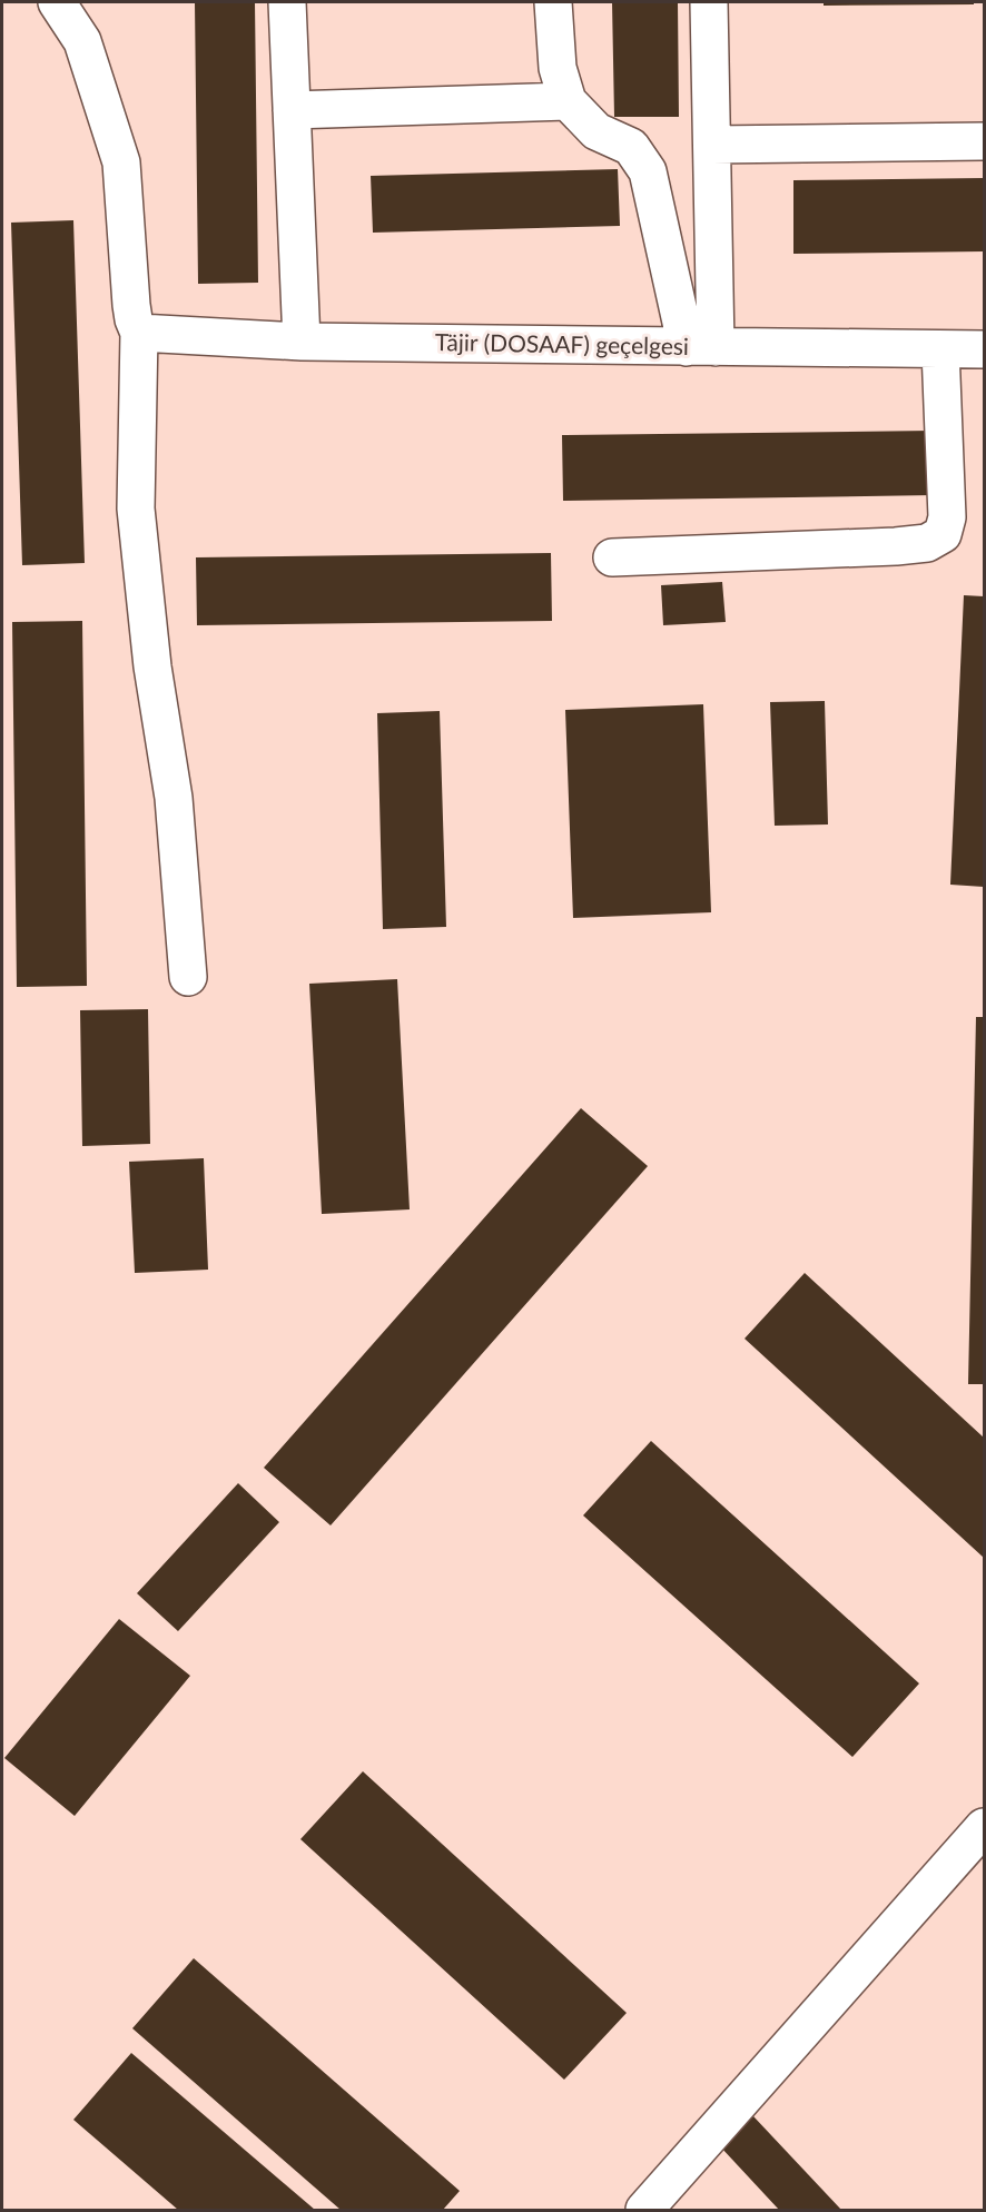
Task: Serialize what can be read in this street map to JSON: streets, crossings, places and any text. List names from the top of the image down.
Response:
{
  "streets": {
    "street": ["Täjir (DOSAAF) geçelgesi"]
  }
}
